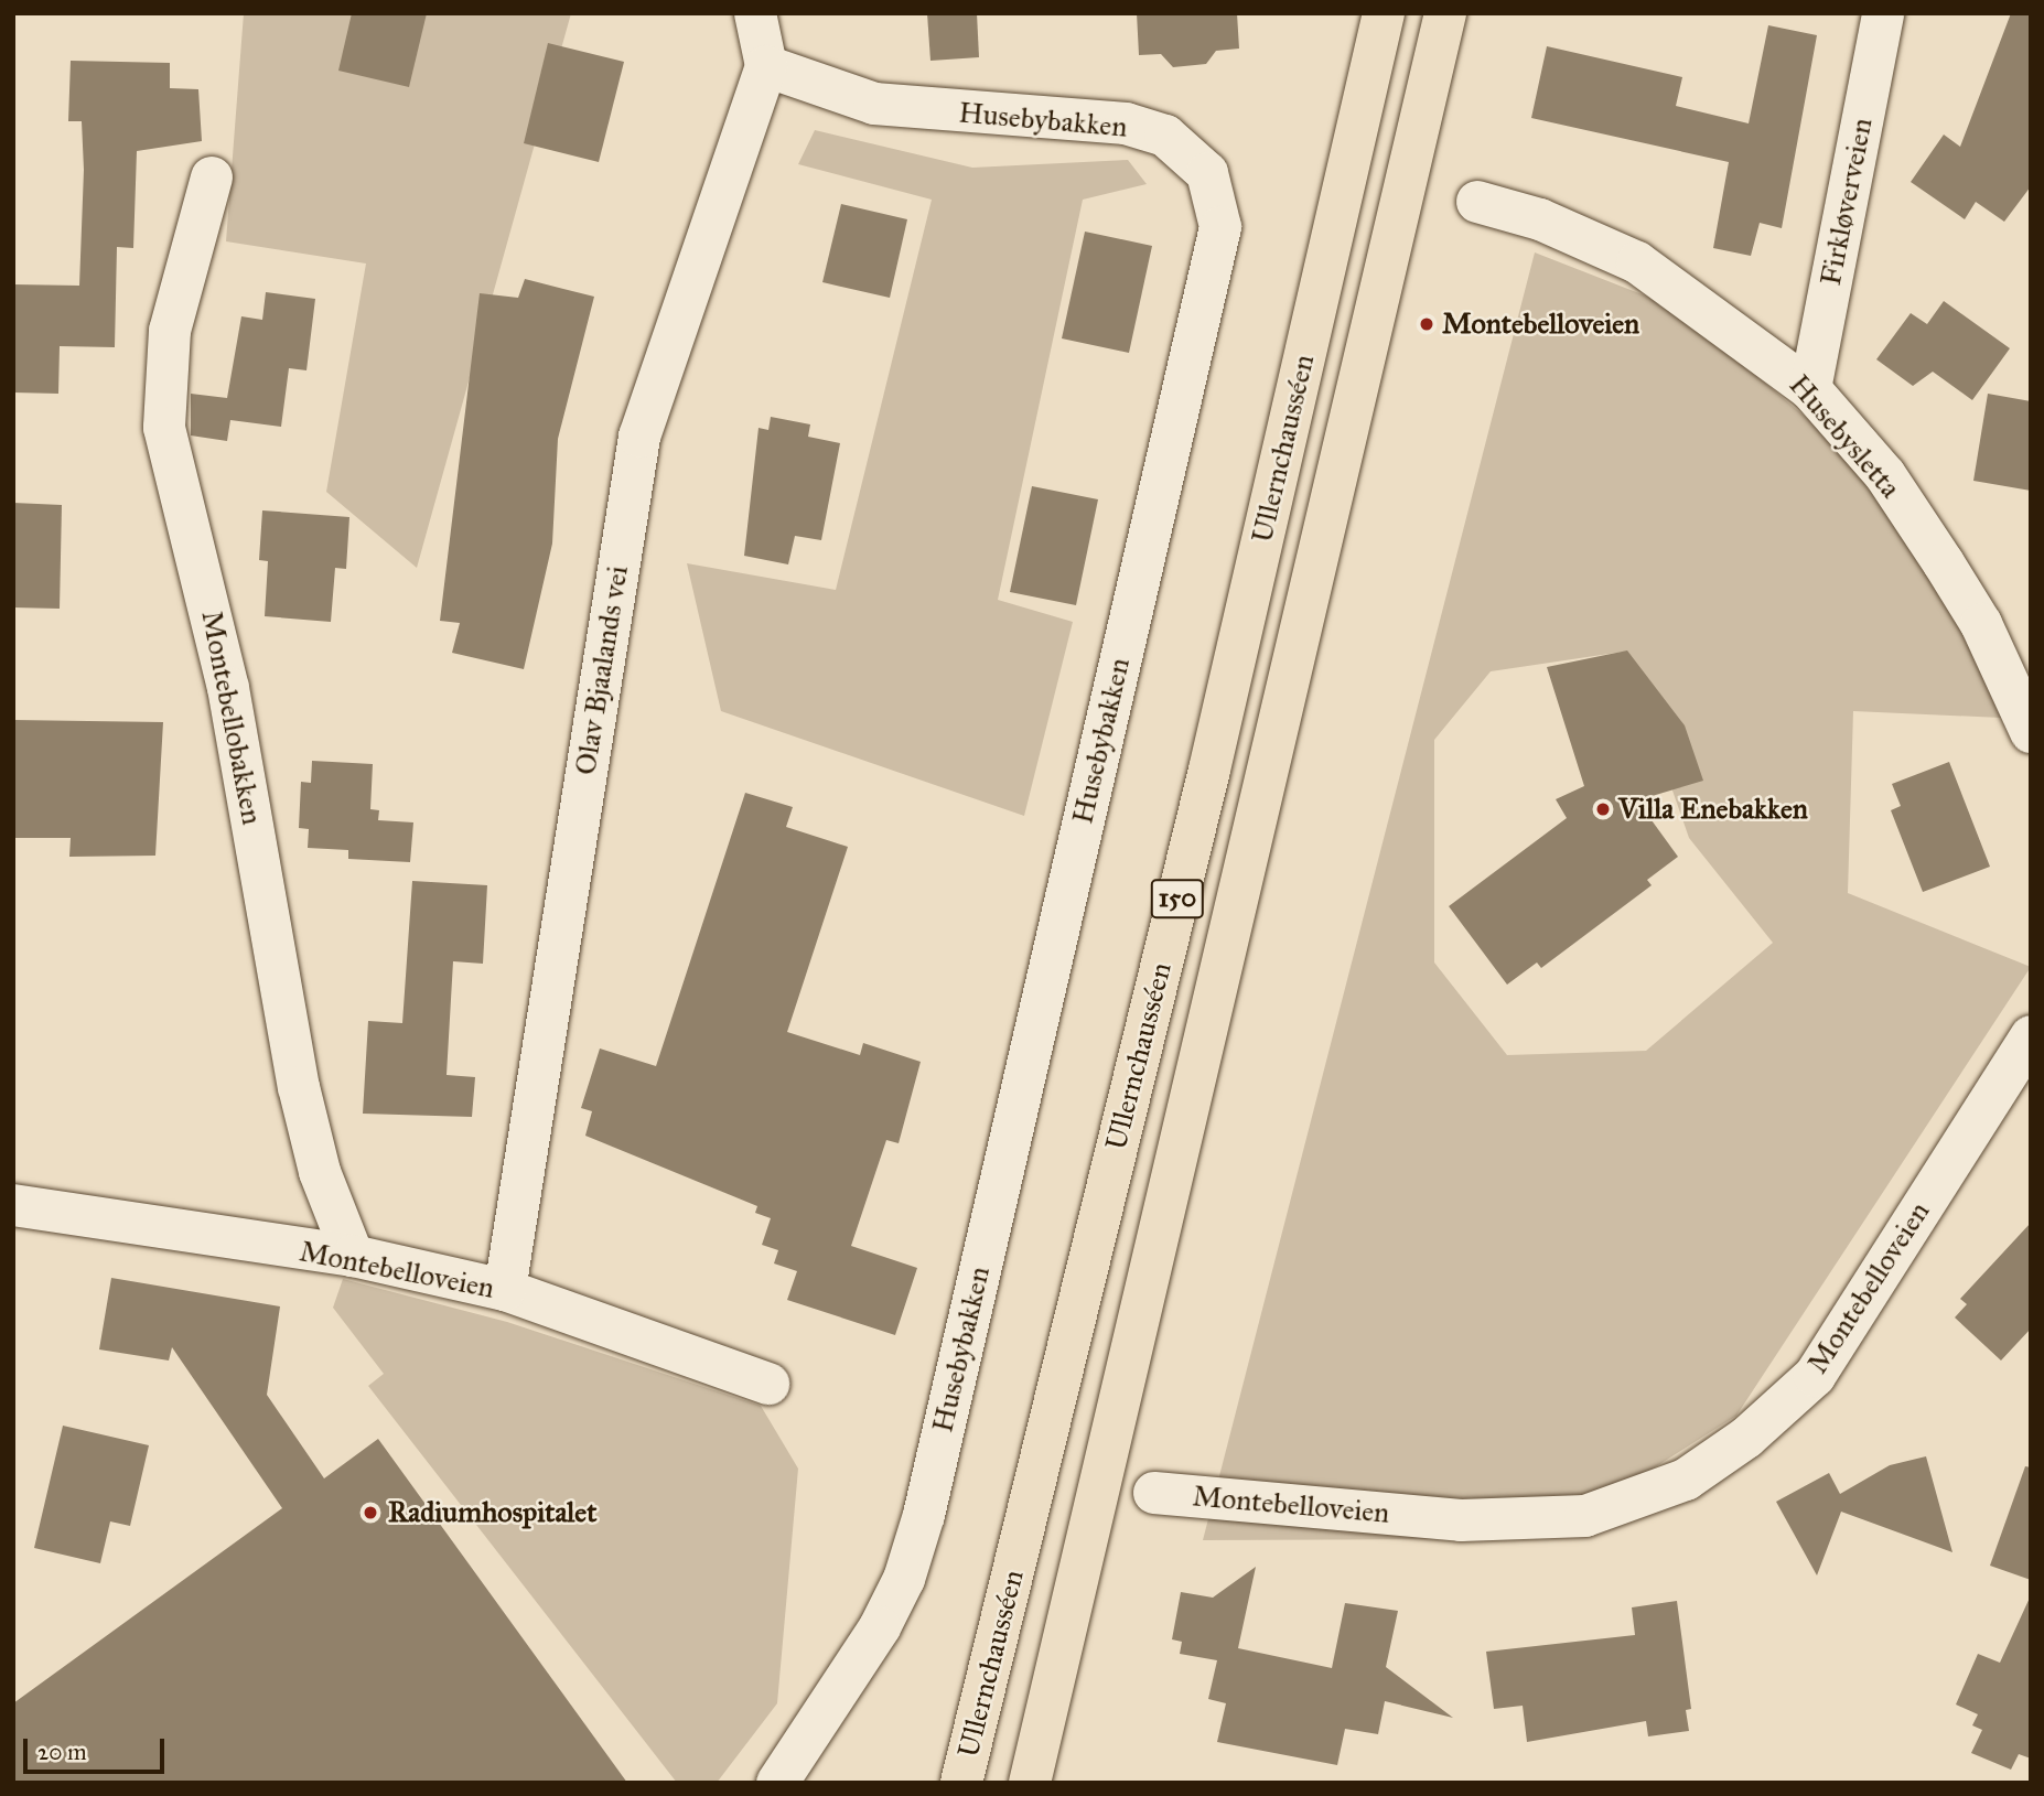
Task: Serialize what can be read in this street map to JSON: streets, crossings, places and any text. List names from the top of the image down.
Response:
{
  "streets": {
    "highway": ["Ullernchausséen", "150"],
    "street": [
      "Husebybakken",
      "Firkløverveien",
      "Husebysletta",
      "Olav Bjaalands vei",
      "Montebellobakken",
      "Montebelloveien"
    ]
  },
  "crossings": [
    ["Husebybakken", "Olav Bjaalands vei"],
    ["Firkløverveien", "Husebysletta"],
    ["Olav Bjaalands vei", "Montebelloveien"],
    ["Montebellobakken", "Montebelloveien"]
  ],
  "places": ["Montebelloveien", "Villa Enebakken", "Radiumhospitalet"],
  "scale_bar": "20 m"
}
